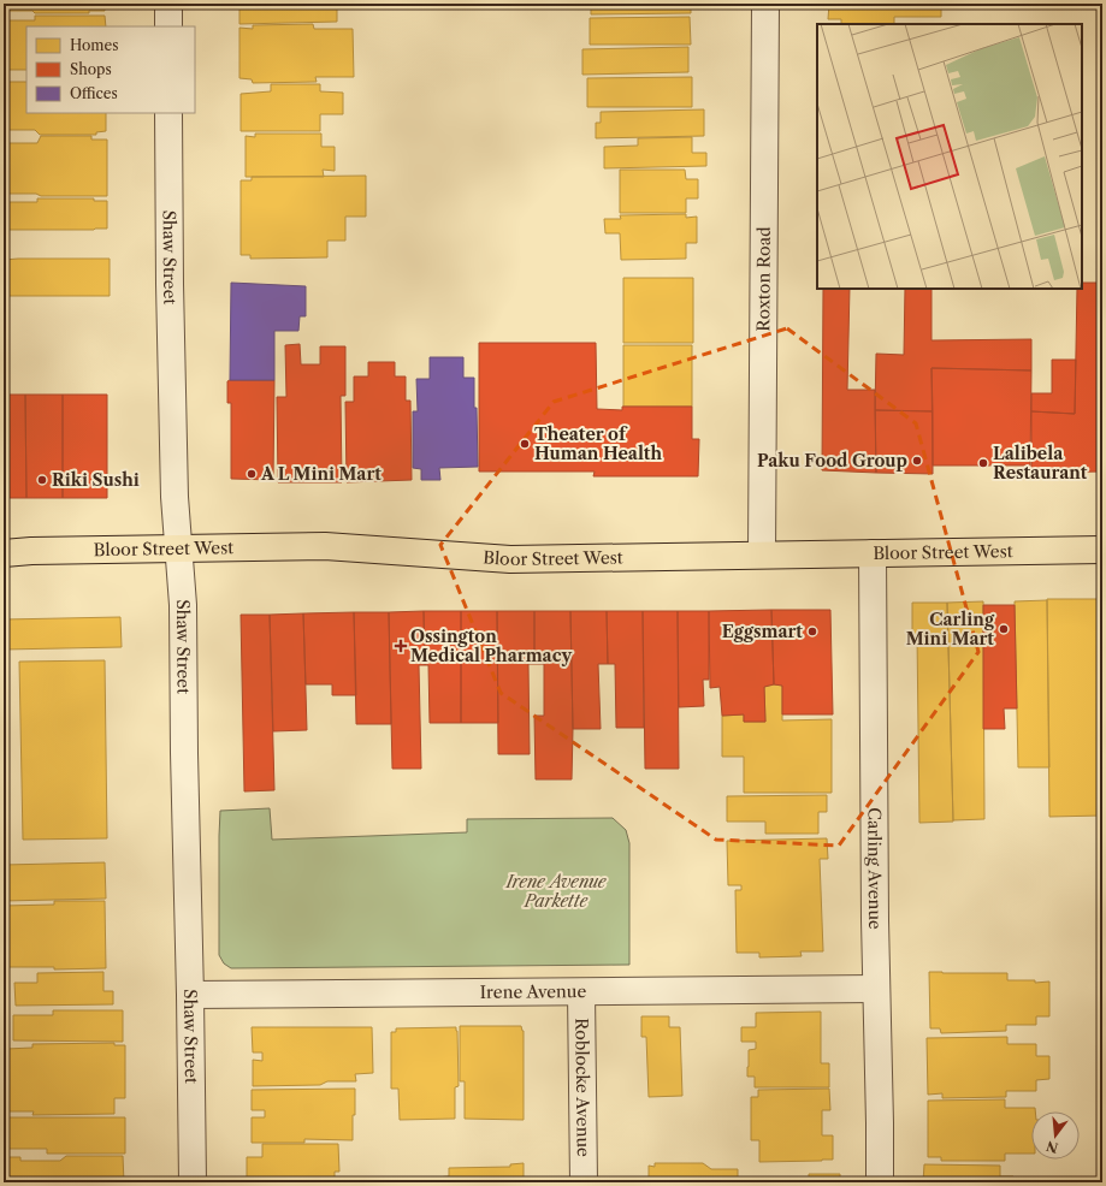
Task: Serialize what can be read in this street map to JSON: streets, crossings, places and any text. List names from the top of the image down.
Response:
{
  "streets": {
    "main road": ["Bloor Street West"],
    "street": [
      "Shaw Street",
      "Roxton Road",
      "Carling Avenue",
      "Irene Avenue",
      "Roblocke Avenue"
    ]
  },
  "crossings": [
    ["Shaw Street", "Bloor Street West"],
    ["Shaw Street", "Irene Avenue"],
    ["Roxton Road", "Bloor Street West"],
    ["Bloor Street West", "Carling Avenue"],
    ["Carling Avenue", "Irene Avenue"],
    ["Irene Avenue", "Roblocke Avenue"]
  ],
  "parks": ["Irene Avenue Parkette"],
  "places": {
    "other": [
      "Theater of Human Health",
      "Paku Food Group",
      "Lalibela Restaurant",
      "A L Mini Mart",
      "Riki Sushi",
      "Carling Mini Mart",
      "Eggsmart"
    ],
    "health": ["Ossington Medical Pharmacy"]
  },
  "legend": ["Homes", "Shops", "Offices"],
  "north": "bottom"
}
